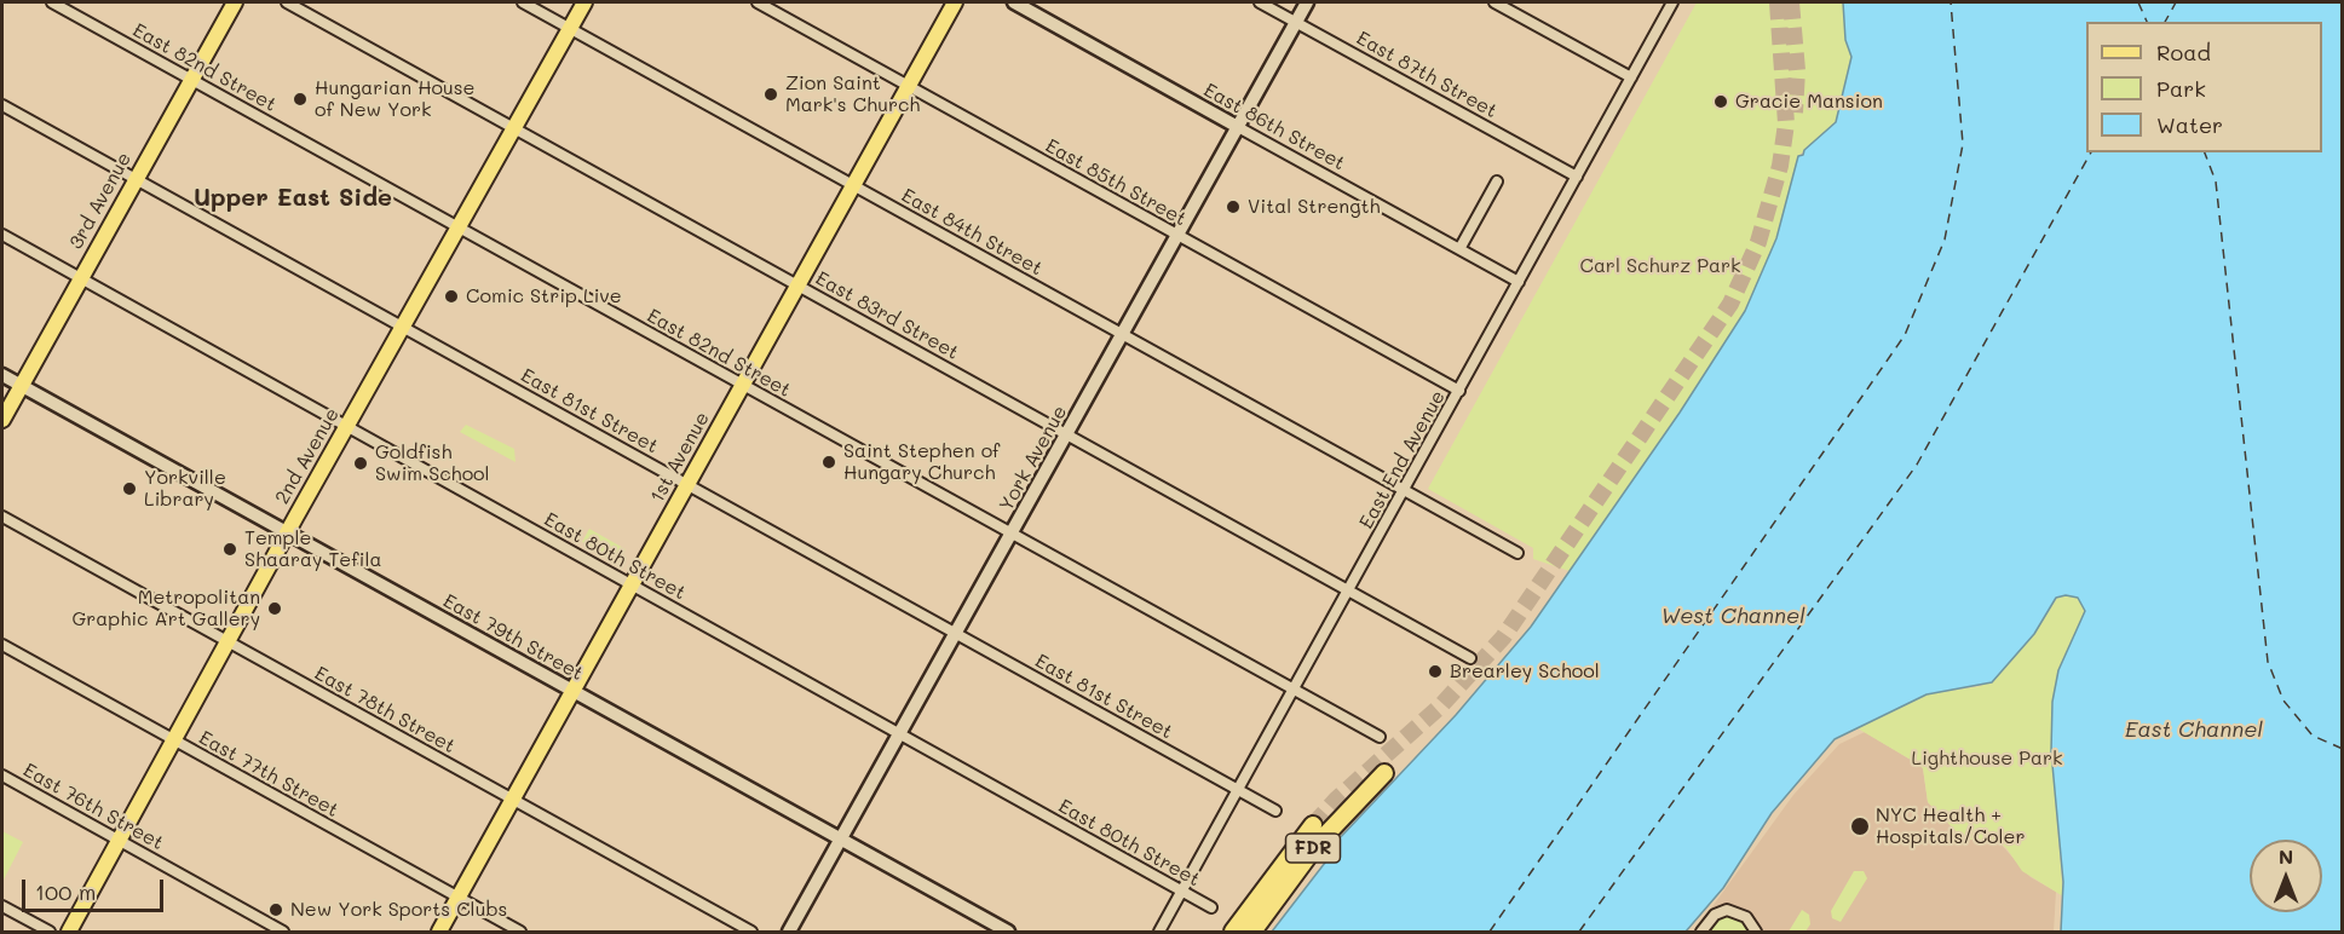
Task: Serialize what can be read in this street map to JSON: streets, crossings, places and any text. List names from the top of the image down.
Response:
{
  "streets": {
    "highway": ["FDR"],
    "main road": [
      "East 86th Street",
      "3rd Avenue",
      "2nd Avenue",
      "1st Avenue",
      "York Avenue",
      "East 79th Street"
    ],
    "street": [
      "East 82nd Street",
      "East 87th Street",
      "East 85th Street",
      "East 84th Street",
      "East 83rd Street",
      "East 81st Street",
      "East End Avenue",
      "East 80th Street",
      "East 78th Street",
      "East 77th Street",
      "East 76th Street"
    ]
  },
  "crossings": [
    ["East 82nd Street", "3rd Avenue"],
    ["East 82nd Street", "2nd Avenue"],
    ["East 82nd Street", "1st Avenue"],
    ["East 82nd Street", "York Avenue"],
    ["East 82nd Street", "East End Avenue"],
    ["East 87th Street", "York Avenue"],
    ["East 87th Street", "East End Avenue"],
    ["East 86th Street", "York Avenue"],
    ["East 86th Street", "East End Avenue"],
    ["East 85th Street", "1st Avenue"],
    ["East 85th Street", "York Avenue"],
    ["East 85th Street", "East End Avenue"],
    ["3rd Avenue", "East 81st Street"],
    ["3rd Avenue", "East 80th Street"],
    ["3rd Avenue", "East 79th Street"],
    ["East 84th Street", "2nd Avenue"],
    ["East 84th Street", "1st Avenue"],
    ["East 84th Street", "York Avenue"],
    ["East 84th Street", "East End Avenue"],
    ["East 83rd Street", "2nd Avenue"],
    ["East 83rd Street", "1st Avenue"],
    ["East 83rd Street", "York Avenue"],
    ["East 83rd Street", "East End Avenue"],
    ["East 81st Street", "2nd Avenue"],
    ["East 81st Street", "1st Avenue"],
    ["East 81st Street", "York Avenue"],
    ["East 81st Street", "East End Avenue"],
    ["2nd Avenue", "East 80th Street"],
    ["2nd Avenue", "East 79th Street"],
    ["2nd Avenue", "East 78th Street"],
    ["2nd Avenue", "East 77th Street"],
    ["2nd Avenue", "East 76th Street"],
    ["1st Avenue", "East 80th Street"],
    ["1st Avenue", "East 79th Street"],
    ["1st Avenue", "East 78th Street"],
    ["1st Avenue", "East 77th Street"],
    ["York Avenue", "East 80th Street"],
    ["York Avenue", "East 79th Street"],
    ["East End Avenue", "East 80th Street"]
  ],
  "districts": ["Upper East Side"],
  "water": ["West Channel", "East Channel"],
  "parks": ["Carl Schurz Park", "Lighthouse Park"],
  "places": [
    "Zion Saint Mark's Church",
    "Hungarian House of New York",
    "Gracie Mansion",
    "Vital Strength",
    "Comic Strip Live",
    "Saint Stephen of Hungary Church",
    "Goldfish Swim School",
    "Yorkville Library",
    "Temple Shaaray Tefila",
    "Metropolitan Graphic Art Gallery",
    "Brearley School",
    "NYC Health + Hospitals/Coler",
    "New York Sports Clubs"
  ],
  "legend": ["Road", "Park", "Water"],
  "scale_bar": "100 m",
  "north": "top"
}
